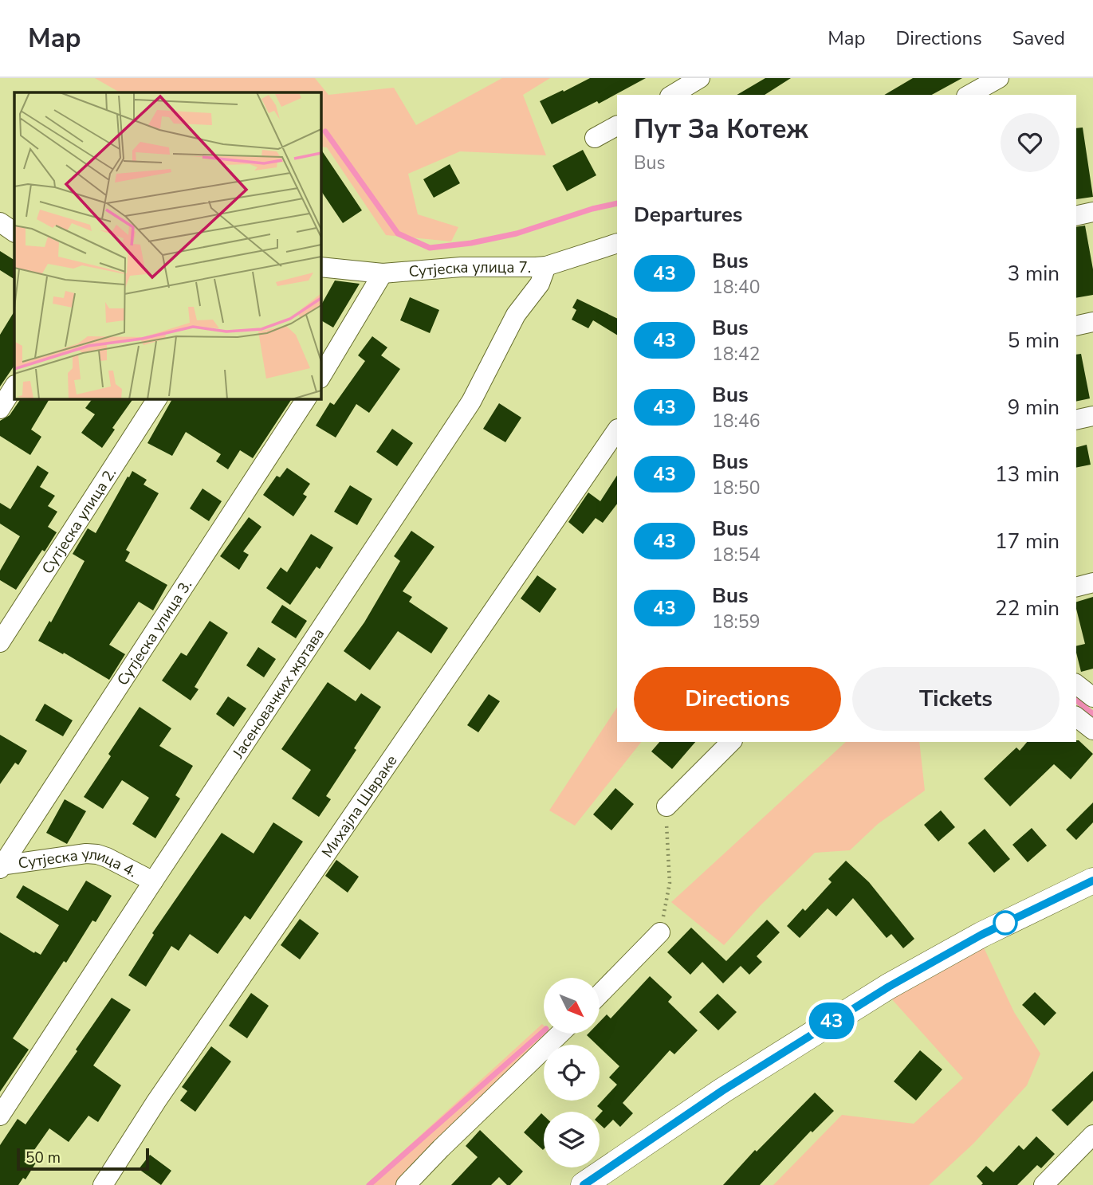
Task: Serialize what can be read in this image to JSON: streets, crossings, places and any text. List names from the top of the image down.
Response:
{
  "streets": {
    "street": [
      "Сутјеска улица 7.",
      "Сутјеска улица 2.",
      "Сутјеска улица 3.",
      "Јасеновачких жртава",
      "Михајла Швраке",
      "Сутјеска улица 4."
    ]
  },
  "crossings": [
    ["Сутјеска улица 7.", "Јасеновачких жртава"],
    ["Сутјеска улица 3.", "Сутјеска улица 4."],
    ["Јасеновачких жртава", "Сутјеска улица 4."]
  ],
  "lines": ["bus line 43"],
  "scale_bar": "50 m",
  "north": "bottom right",
  "page": {
    "header": "Map",
    "nav": ["Map", "Directions", "Saved"],
    "on_map": "43",
    "heading": [
      ["Пут За Котеж", "Bus"],
      "Departures"
    ],
    "list": [
      {
        "mark": "43",
        "name": "Bus",
        "note": "18:40",
        "value": "3 min"
      },
      {
        "mark": "43",
        "name": "Bus",
        "note": "18:42",
        "value": "5 min"
      },
      {
        "mark": "43",
        "name": "Bus",
        "note": "18:46",
        "value": "9 min"
      },
      {
        "mark": "43",
        "name": "Bus",
        "note": "18:50",
        "value": "13 min"
      },
      {
        "mark": "43",
        "name": "Bus",
        "note": "18:54",
        "value": "17 min"
      },
      {
        "mark": "43",
        "name": "Bus",
        "note": "18:59",
        "value": "22 min"
      }
    ],
    "buttons": ["Directions", "Tickets"],
    "scale": "50 m"
  }
}
